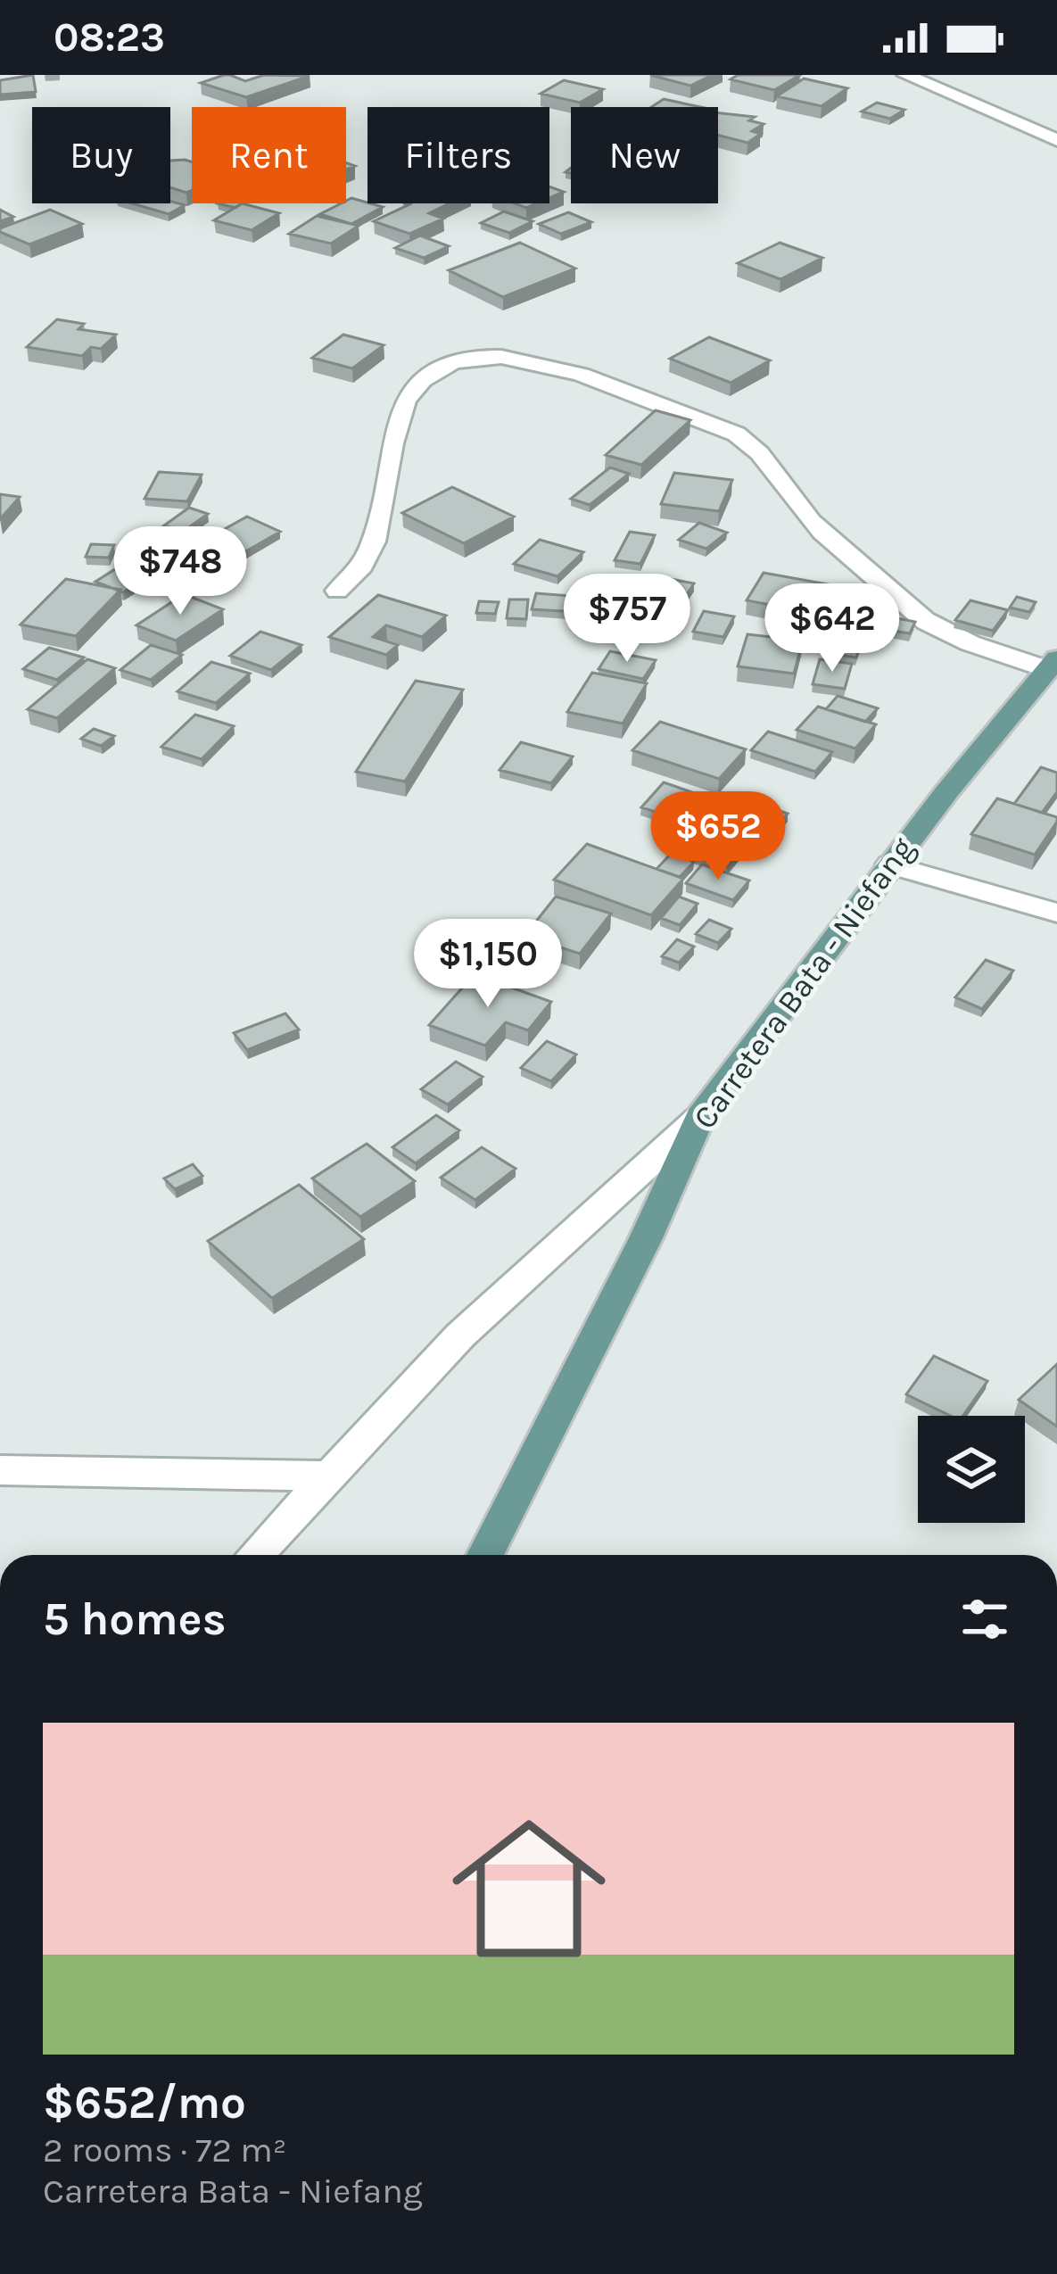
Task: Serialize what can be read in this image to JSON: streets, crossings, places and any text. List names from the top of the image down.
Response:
{
  "streets": {
    "main road": ["Carretera Bata - Niefang"]
  },
  "page": {
    "status": "08:23",
    "chip": [
      "Buy",
      "Rent",
      "Filters",
      "New"
    ],
    "price": [
      "$748",
      "$757",
      "$642",
      "$652",
      "$1,150"
    ],
    "heading": "5 homes",
    "list": [
      {
        "name": "$652/mo",
        "note": "2 rooms · 72 m² · Carretera Bata - Niefang"
      }
    ]
  }
}
